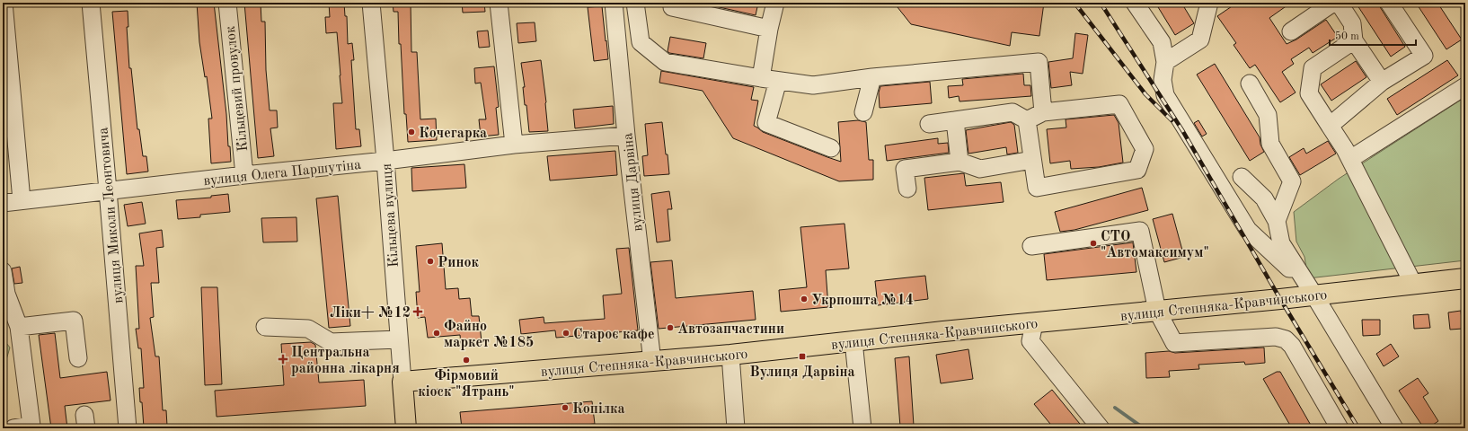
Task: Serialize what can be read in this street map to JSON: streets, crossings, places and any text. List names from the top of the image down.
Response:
{
  "streets": {
    "main road": ["Кільцева вулиця", "вулиця Степняка-Кравчинського"],
    "street": [
      "Кільцевий провулок",
      "вулиця Олега Паршутіна",
      "вулиця Дарвіна",
      "вулиця Миколи Леонтовича"
    ]
  },
  "crossings": [
    ["Кільцевий провулок", "вулиця Олега Паршутіна"],
    ["вулиця Олега Паршутіна", "вулиця Дарвіна"],
    ["вулиця Олега Паршутіна", "вулиця Миколи Леонтовича"],
    ["вулиця Олега Паршутіна", "Кільцева вулиця"],
    ["вулиця Дарвіна", "вулиця Степняка-Кравчинського"],
    ["Кільцева вулиця", "вулиця Степняка-Кравчинського"]
  ],
  "places": {
    "other": [
      "Кочегарка",
      "СТО \"Автомаксимум\"",
      "Ринок",
      "Укрпошта №14",
      "Автозапчастини",
      "Файно маркет №185",
      "Староє кафе",
      "Фірмовий кіоск \"Ятрань\"",
      "Копілка"
    ],
    "health": ["Ліки+ №12", "Центральна районна лікарня"],
    "transit": ["Вулиця Дарвіна"]
  },
  "scale_bar": "50 m"
}
